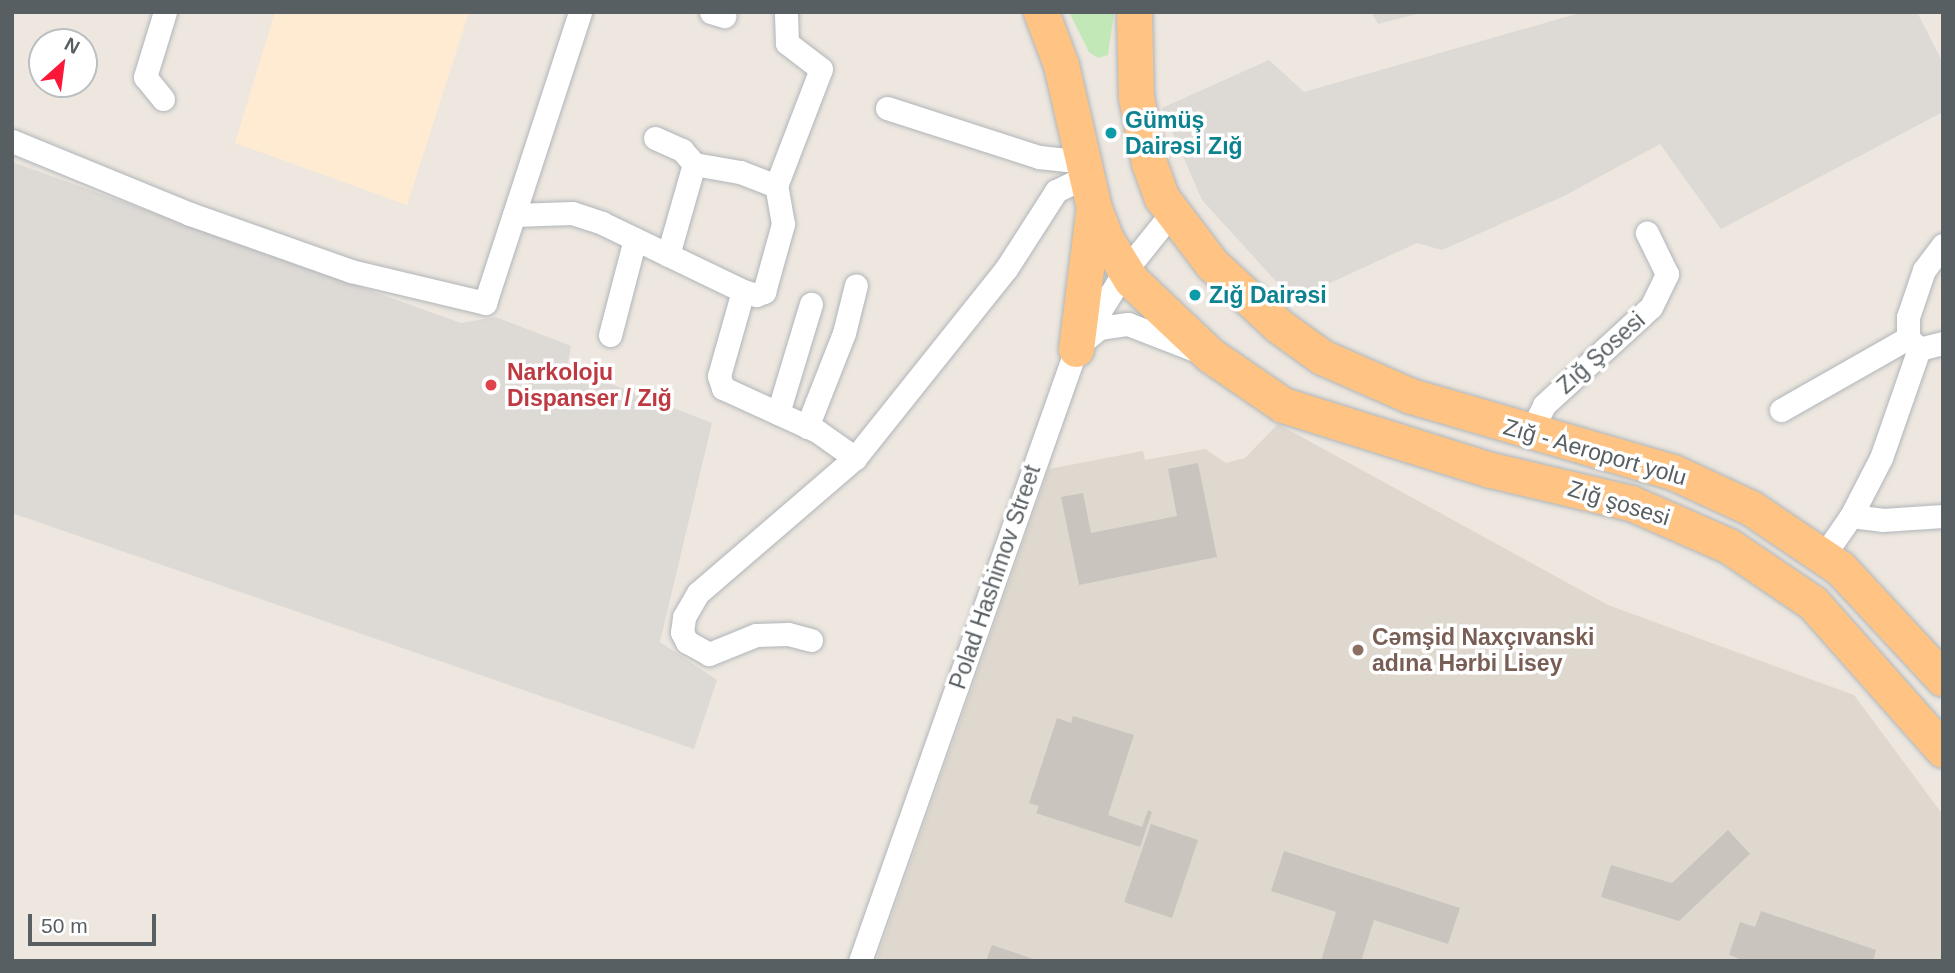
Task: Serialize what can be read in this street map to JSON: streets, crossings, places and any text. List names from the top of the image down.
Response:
{
  "streets": {
    "highway": ["Zığ - Aeroport yolu", "Zığ şosesi"],
    "street": ["Zığ Şosesi", "Polad Hashimov Street"]
  },
  "crossings": [
    ["Zığ Şosesi", "Zığ - Aeroport yolu"],
    ["Zığ - Aeroport yolu", "Polad Hashimov Street"],
    ["Zığ şosesi", "Polad Hashimov Street"]
  ],
  "places": [
    "Gümüş Dairəsi Zığ",
    "Zığ Dairəsi",
    "Narkoloju Dispanser / Zığ",
    "Cəmşid Naxçıvanski adına Hərbi Lisey"
  ],
  "scale_bar": "50 m",
  "north": "top right"
}
